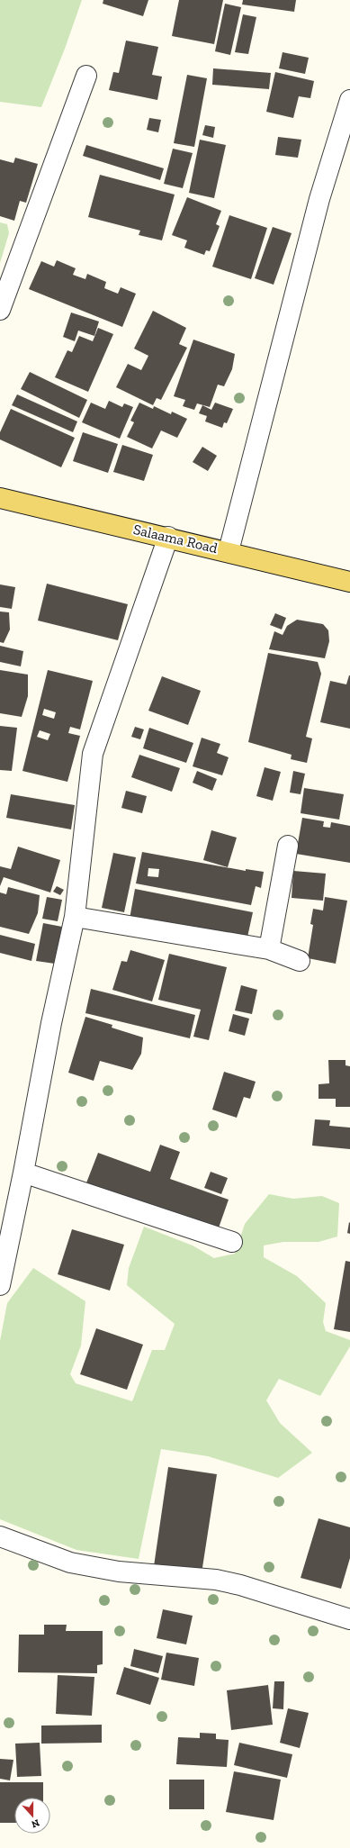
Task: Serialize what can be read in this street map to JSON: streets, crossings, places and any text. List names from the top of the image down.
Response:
{
  "streets": {
    "main road": ["Salaama Road"]
  },
  "north": "bottom"
}
